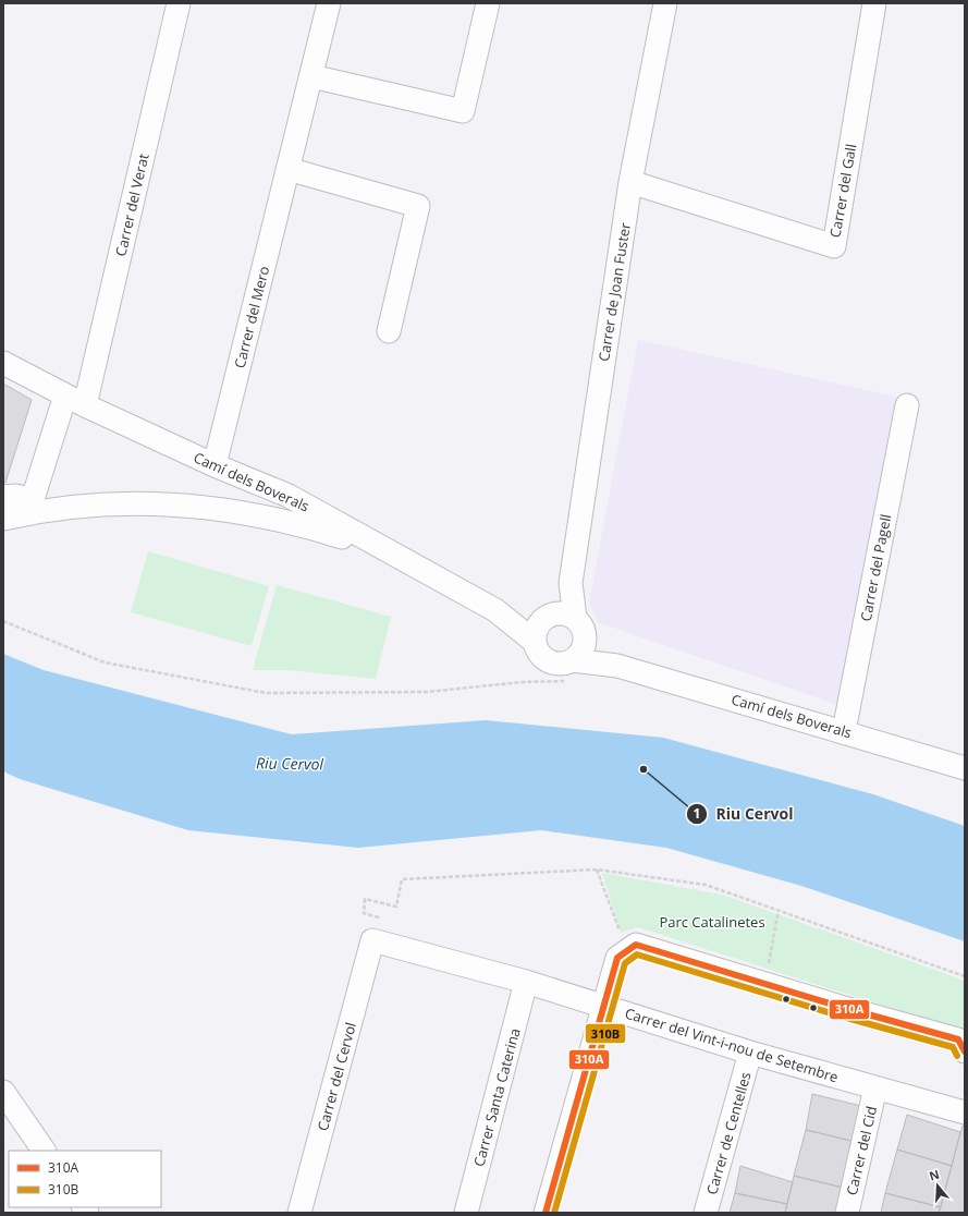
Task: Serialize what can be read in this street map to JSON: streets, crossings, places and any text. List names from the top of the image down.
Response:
{
  "streets": {
    "street": [
      "Carrer del Gall",
      "Carrer del Verat",
      "Carrer de Joan Fuster",
      "Carrer del Mero",
      "Camí dels Boverals",
      "Carrer del Pagell",
      "Carrer del Vint-i-nou de Setembre",
      "Carrer del Cervol",
      "Carrer Santa Caterina",
      "Carrer de Centelles",
      "Carrer del Cid"
    ]
  },
  "crossings": [
    ["Carrer del Gall", "Carrer de Joan Fuster"],
    ["Carrer del Verat", "Camí dels Boverals"],
    ["Carrer de Joan Fuster", "Camí dels Boverals"],
    ["Carrer del Mero", "Camí dels Boverals"],
    ["Camí dels Boverals", "Carrer del Pagell"],
    ["Carrer del Vint-i-nou de Setembre", "Carrer del Cervol"],
    ["Carrer del Vint-i-nou de Setembre", "Carrer Santa Caterina"],
    ["Carrer del Vint-i-nou de Setembre", "Carrer de Centelles"],
    ["Carrer del Vint-i-nou de Setembre", "Carrer del Cid"]
  ],
  "water": ["Riu Cervol"],
  "parks": ["Parc Catalinetes"],
  "places": ["Riu Cervol"],
  "lines": ["transit line 310A", "transit line 310B"],
  "legend": ["310A", "310B"],
  "north": "top"
}
